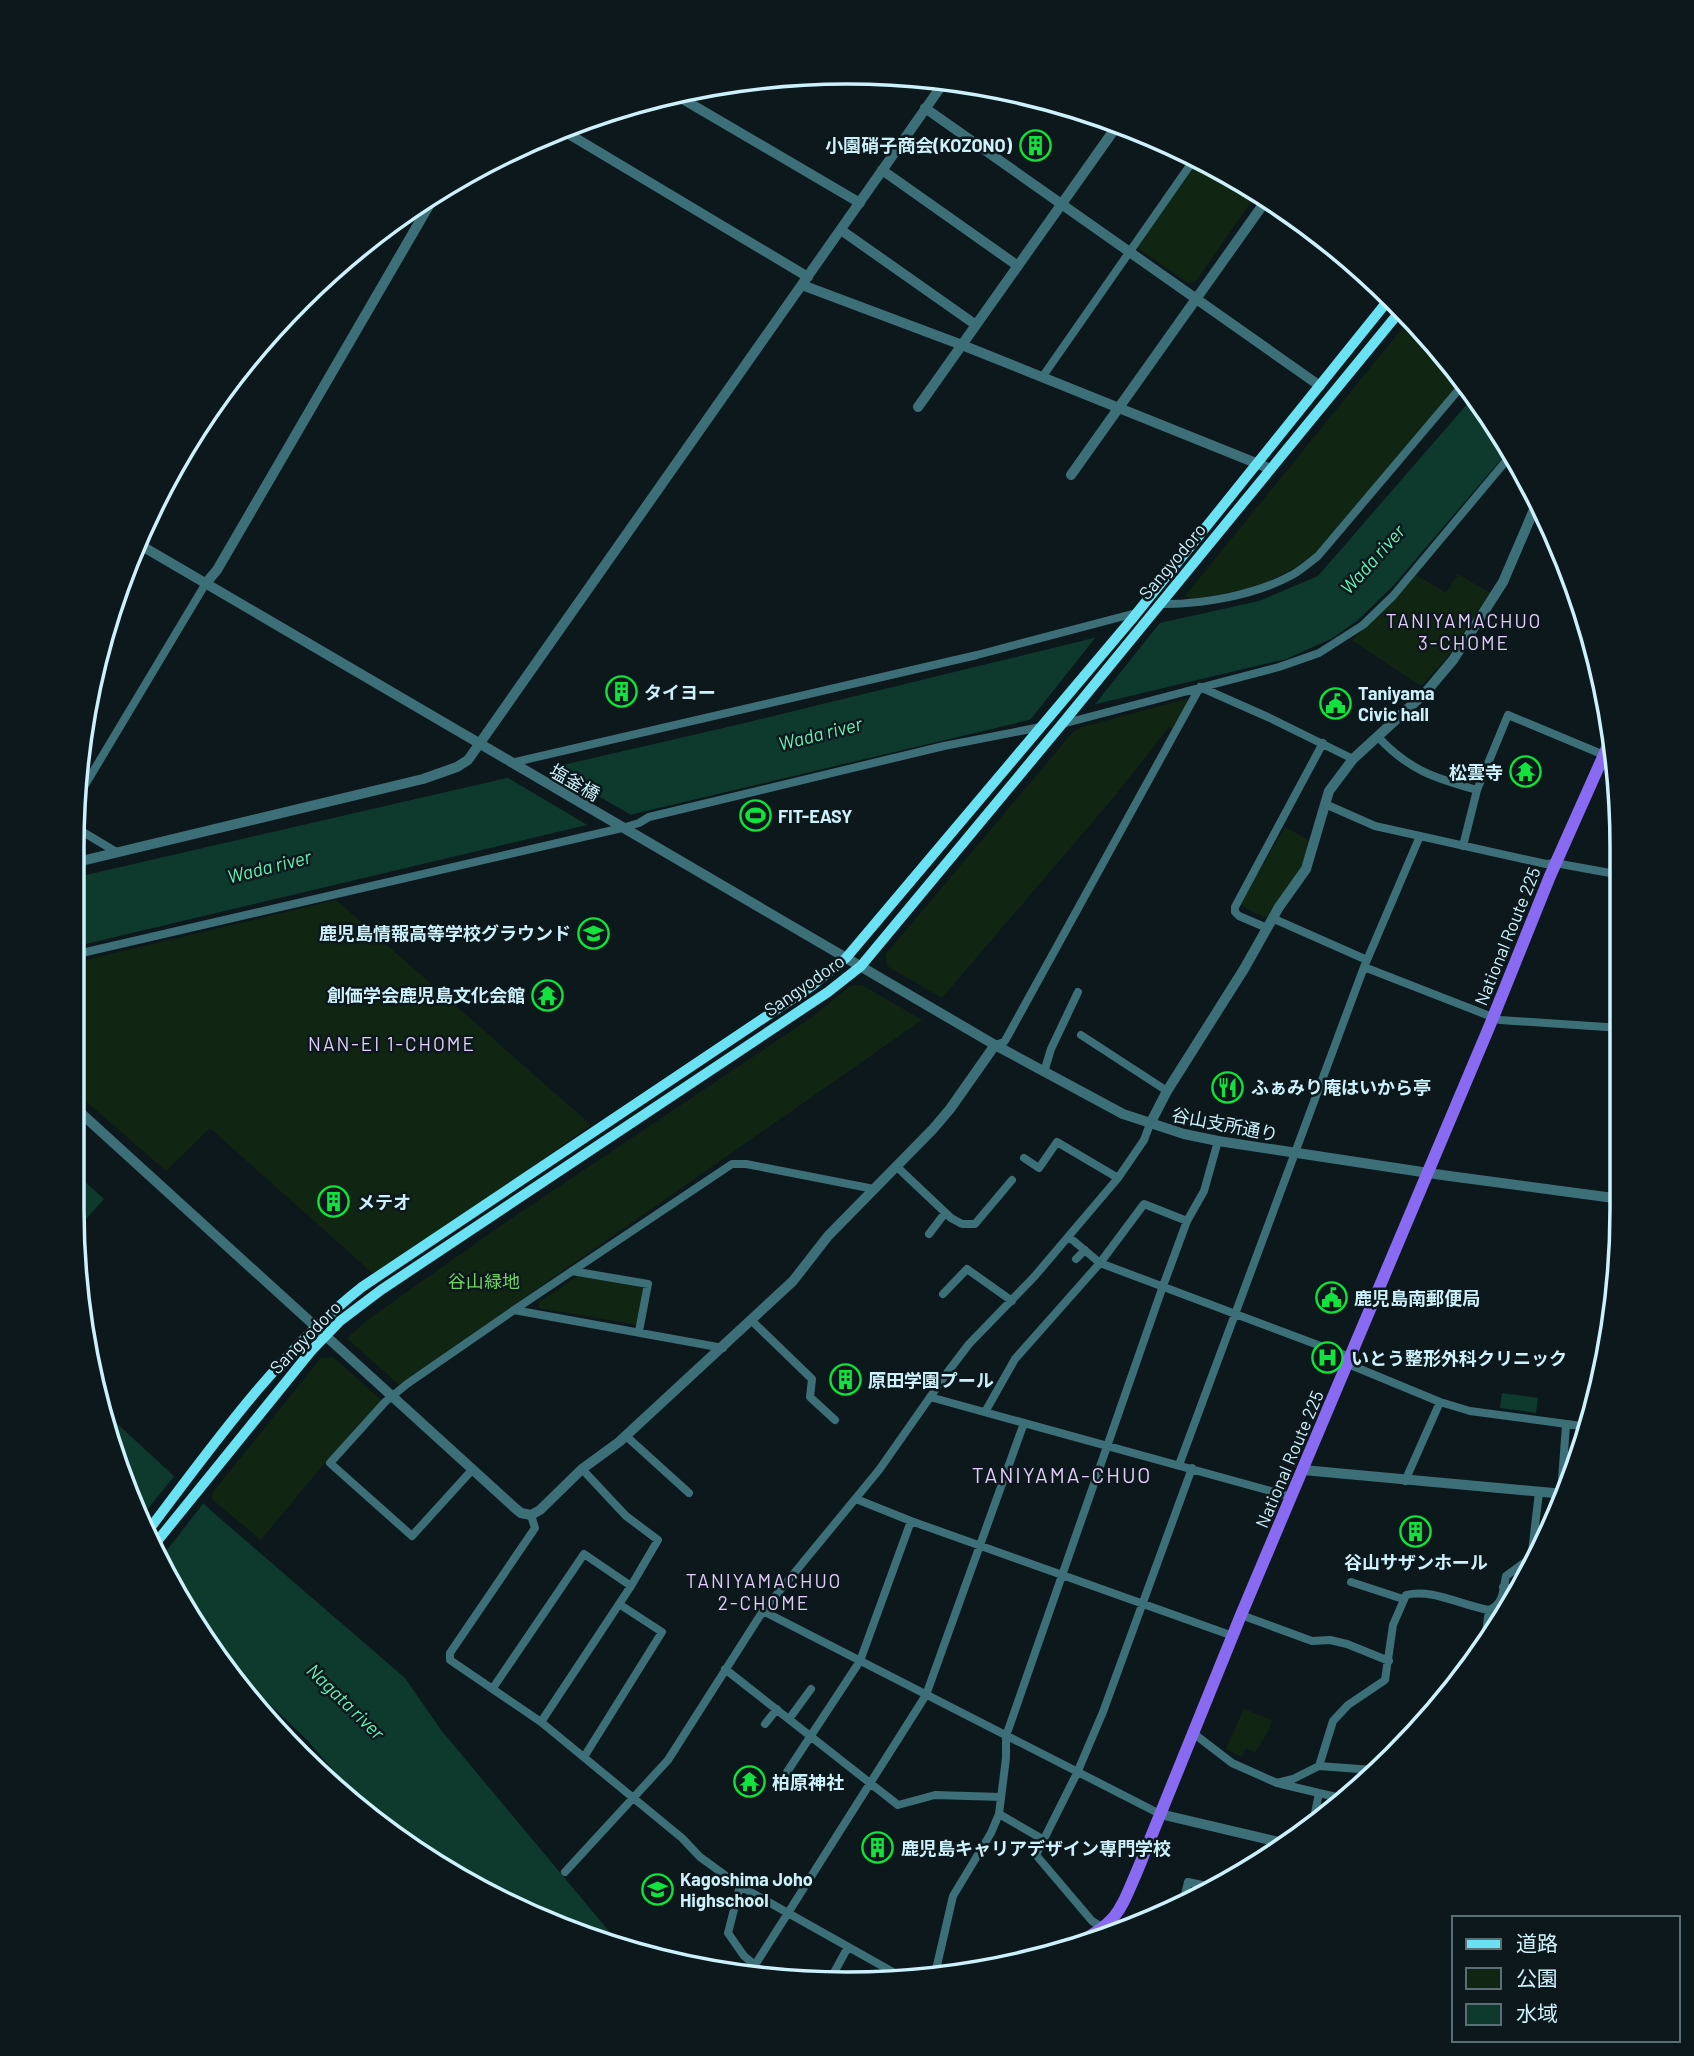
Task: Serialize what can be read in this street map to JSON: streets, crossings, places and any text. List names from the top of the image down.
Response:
{
  "streets": {
    "highway": ["National Route 225"],
    "main road": ["Sangyodoro"],
    "street": ["塩釜橋", "谷山支所通り"]
  },
  "crossings": [
    ["Sangyodoro", "塩釜橋"],
    ["Sangyodoro", "谷山支所通り"],
    ["塩釜橋", "谷山支所通り"],
    ["National Route 225", "谷山支所通り"]
  ],
  "districts": [
    "TANIYAMACHUO 3-CHOME",
    "NAN-EI 1-CHOME",
    "TANIYAMA-CHUO",
    "TANIYAMACHUO 2-CHOME"
  ],
  "water": ["Wada river", "Nagata river"],
  "parks": ["谷山緑地"],
  "places": {
    "building": [
      "小園硝子商会(KOZONO)",
      "タイヨー",
      "メテオ",
      "原田学園プール",
      "谷山サザンホール",
      "鹿児島キャリアデザイン専門学校"
    ],
    "public building": ["Taniyama Civic hall", "鹿児島南郵便局"],
    "temple": ["松雲寺", "創価学会鹿児島文化会館", "柏原神社"],
    "sports": ["FIT-EASY"],
    "school or university": ["鹿児島情報高等学校グラウンド", "Kagoshima Joho Highschool"],
    "restaurant": ["ふぁみり庵はいから亭"],
    "hospital": ["いとう整形外科クリニック"]
  },
  "legend": ["道路", "公園", "水域"]
}
